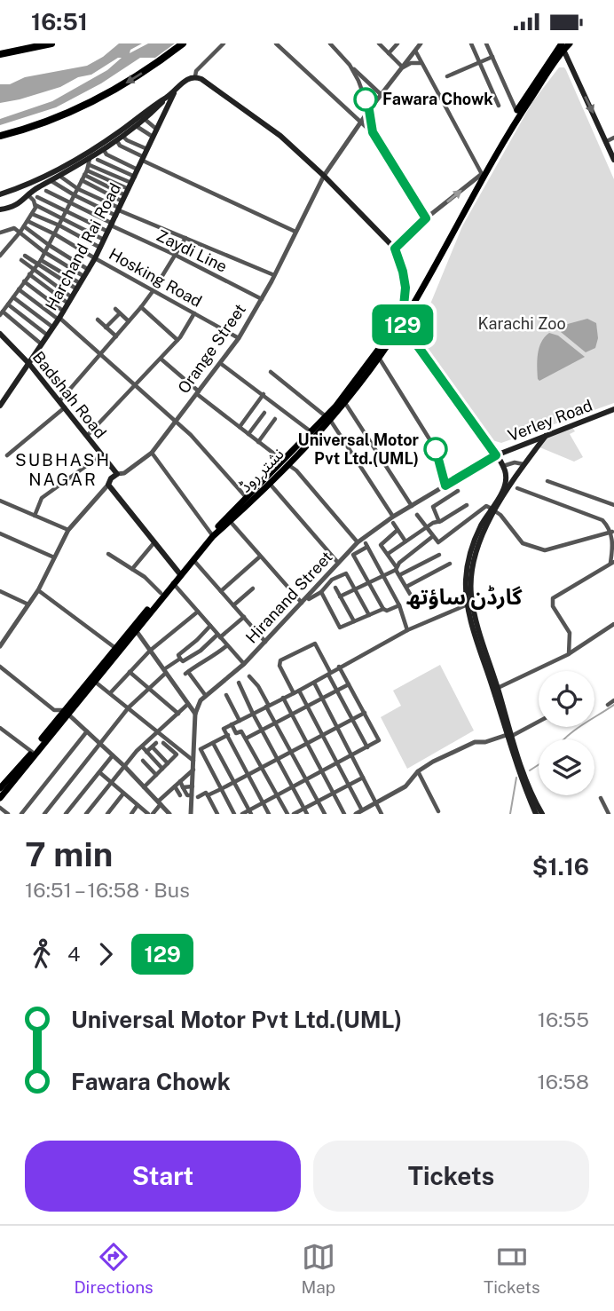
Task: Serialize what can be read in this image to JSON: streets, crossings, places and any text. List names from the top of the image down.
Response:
{
  "streets": {
    "main road": [
      "Harchand Rai Road",
      "Orange Street",
      "Badshah Road",
      "Verley Road",
      "نشتر روڈ"
    ],
    "street": ["Zaydi Line", "Hosking Road", "Hiranand Street"]
  },
  "crossings": [
    ["Harchand Rai Road", "Zaydi Line"],
    ["Harchand Rai Road", "Hosking Road"],
    ["Harchand Rai Road", "Badshah Road"],
    ["Zaydi Line", "Orange Street"],
    ["Hosking Road", "Orange Street"],
    ["Orange Street", "Badshah Road"],
    ["Verley Road", "Hiranand Street"]
  ],
  "districts": ["SUBHASH NAGAR", "گارڈن ساؤتھ"],
  "parks": ["Karachi Zoo"],
  "places": ["Fawara Chowk", "Universal Motor Pvt Ltd.(UML)"],
  "lines": ["bus line 129"],
  "page": {
    "status": "16:51",
    "on_map": "129",
    "heading": ["7 min", "16:51 – 16:58 · Bus", "$1.16"],
    "legs": ["4", "129"],
    "list": [
      {
        "name": "Universal Motor Pvt Ltd.(UML)",
        "value": "16:55"
      },
      {
        "name": "Fawara Chowk",
        "value": "16:58"
      }
    ],
    "buttons": ["Start", "Tickets"],
    "tabs": ["Directions", "Map", "Tickets"]
  }
}
